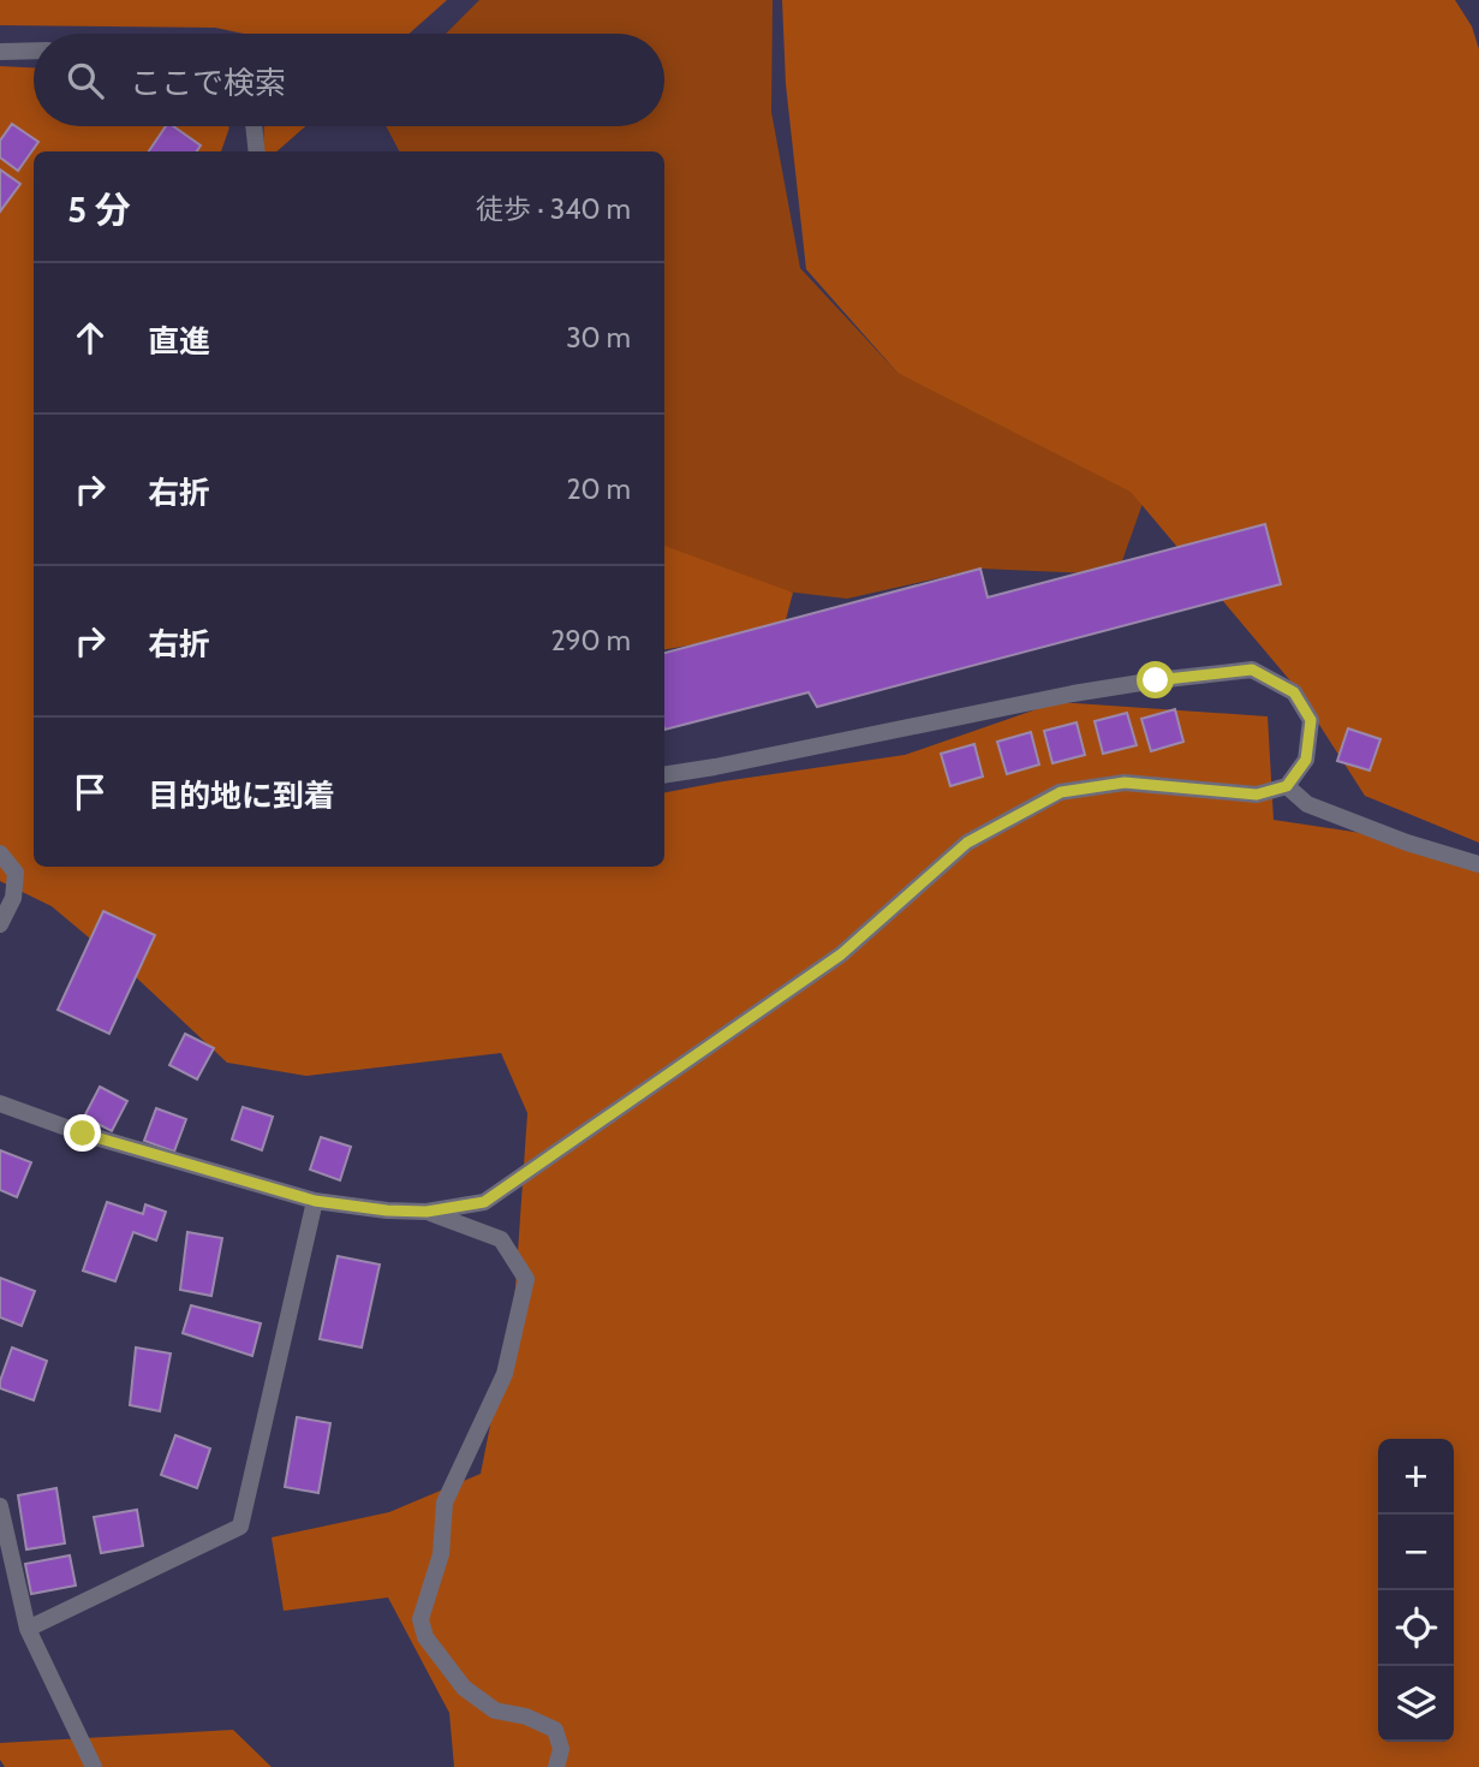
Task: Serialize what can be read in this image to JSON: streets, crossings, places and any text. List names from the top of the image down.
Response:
{
  "page": {
    "search": "ここで検索",
    "heading": ["5 分", "徒歩 · 340 m"],
    "list": [
      ["直進", "30 m"],
      ["右折", "20 m"],
      ["右折", "290 m"],
      "目的地に到着"
    ],
    "map_buttons": ["+", "−"]
  }
}
